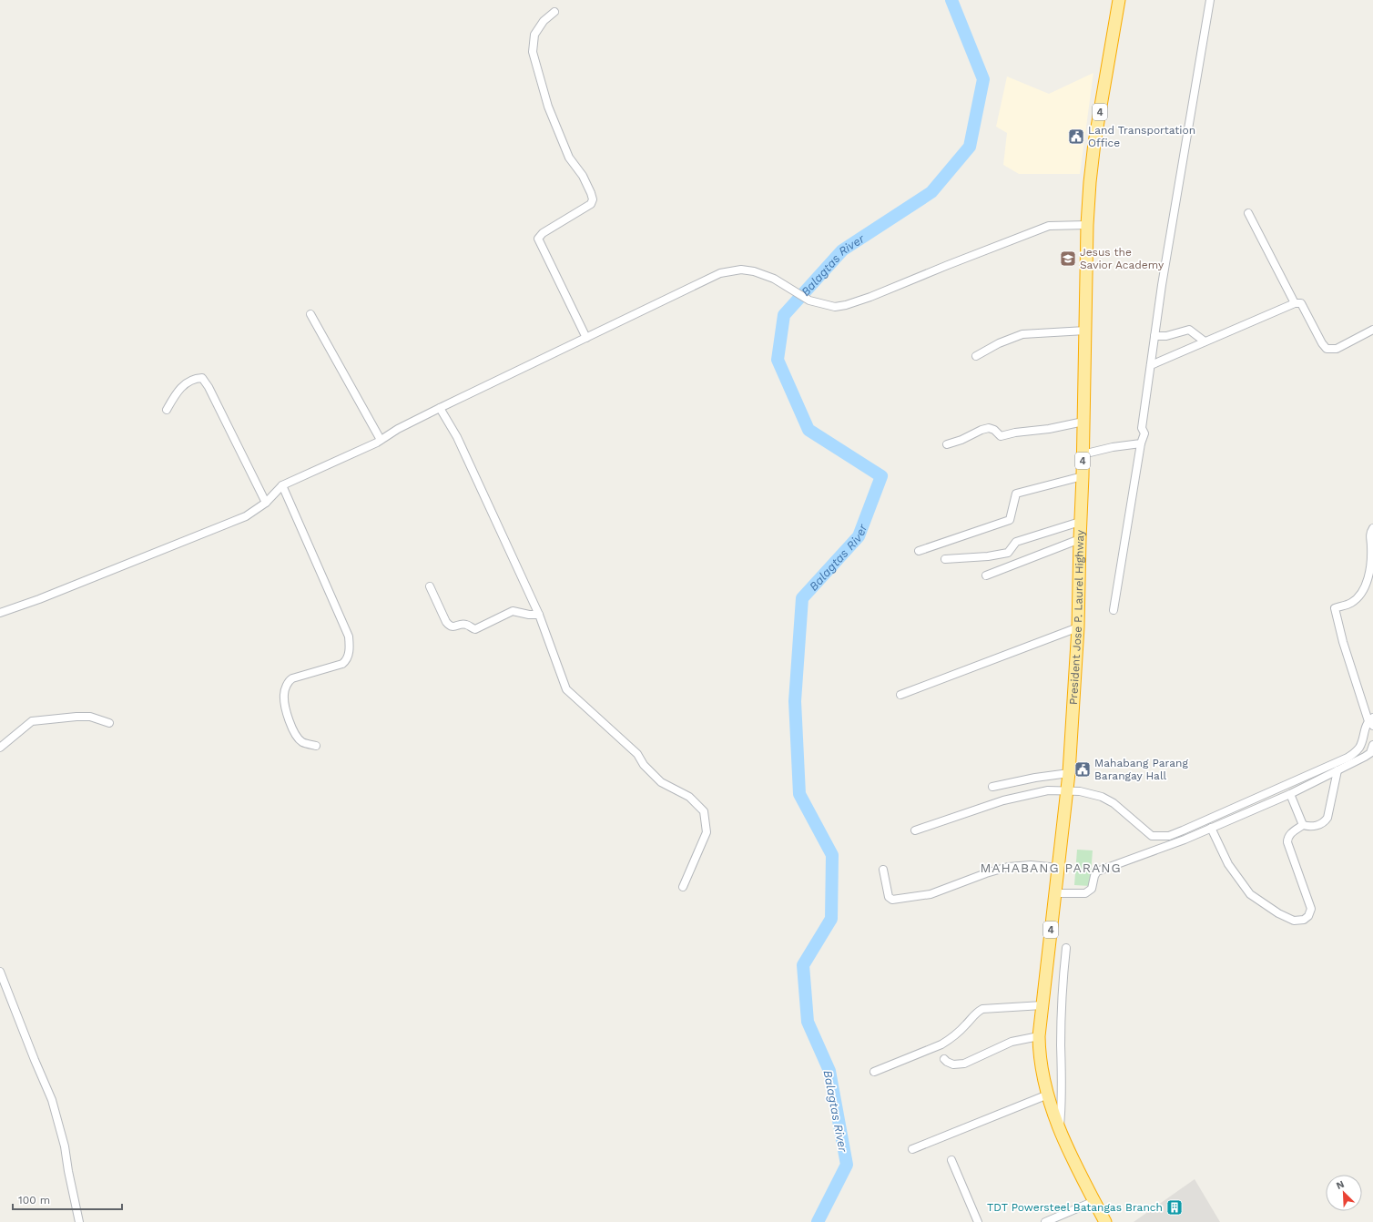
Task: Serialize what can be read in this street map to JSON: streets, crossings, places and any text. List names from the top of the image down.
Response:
{
  "streets": {
    "highway": ["4", "President Jose P. Laurel Highway"]
  },
  "districts": ["MAHABANG PARANG"],
  "water": ["Balagtas River"],
  "places": {
    "public building": ["Land Transportation Office", "Mahabang Parang Barangay Hall"],
    "school or university": ["Jesus the Savior Academy"],
    "building": ["TDT Powersteel Batangas Branch"]
  },
  "scale_bar": "100 m",
  "north": "top left"
}
